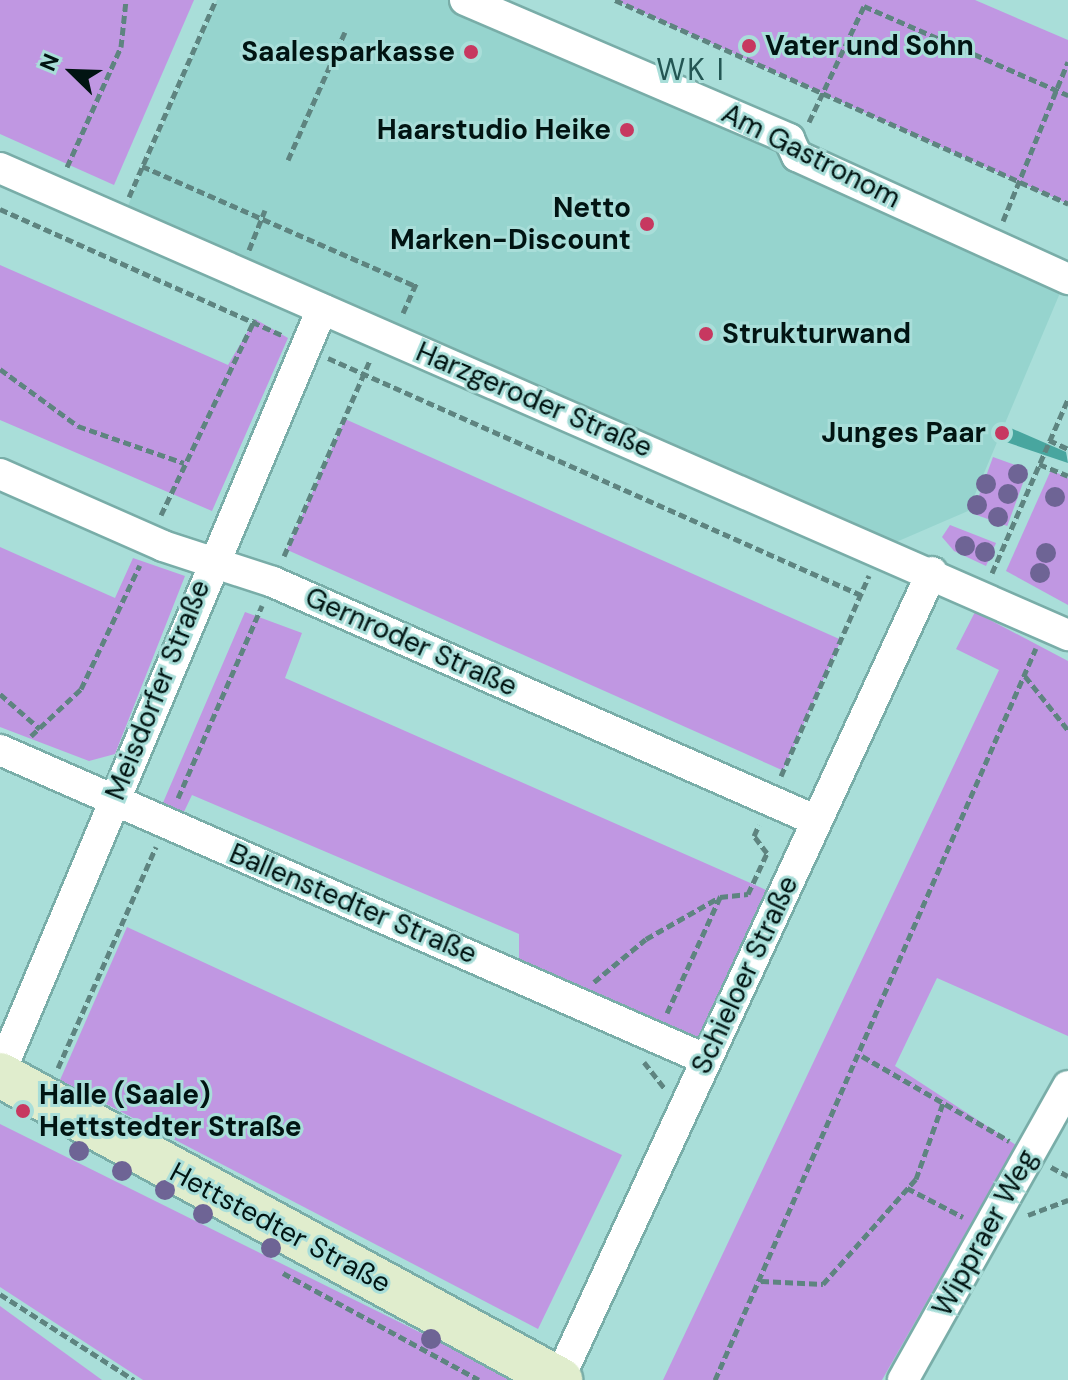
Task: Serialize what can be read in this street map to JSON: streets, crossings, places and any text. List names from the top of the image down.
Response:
{
  "streets": {
    "street": [
      "Am Gastronom",
      "Harzgeroder Straße",
      "Gernroder Straße",
      "Meisdorfer Straße",
      "Ballenstedter Straße",
      "Schieloer Straße",
      "Hettstedter Straße",
      "Wippraer Weg"
    ]
  },
  "crossings": [
    ["Harzgeroder Straße", "Meisdorfer Straße"],
    ["Harzgeroder Straße", "Schieloer Straße"],
    ["Gernroder Straße", "Meisdorfer Straße"],
    ["Gernroder Straße", "Schieloer Straße"],
    ["Meisdorfer Straße", "Ballenstedter Straße"],
    ["Meisdorfer Straße", "Hettstedter Straße"],
    ["Ballenstedter Straße", "Schieloer Straße"],
    ["Schieloer Straße", "Hettstedter Straße"]
  ],
  "districts": ["WK I"],
  "places": [
    "Vater und Sohn",
    "Saalesparkasse",
    "Haarstudio Heike",
    "Netto Marken-Discount",
    "Strukturwand",
    "Junges Paar",
    "Halle (Saale) Hettstedter Straße"
  ],
  "north": "top left"
}
